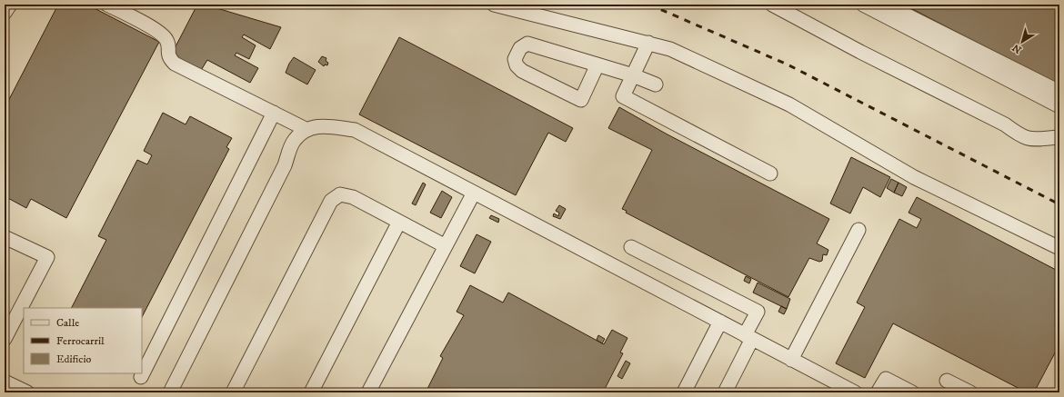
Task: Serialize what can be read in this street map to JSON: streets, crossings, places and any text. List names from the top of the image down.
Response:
{
  "legend": ["Calle", "Ferrocarril", "Edificio"],
  "north": "bottom left"
}
